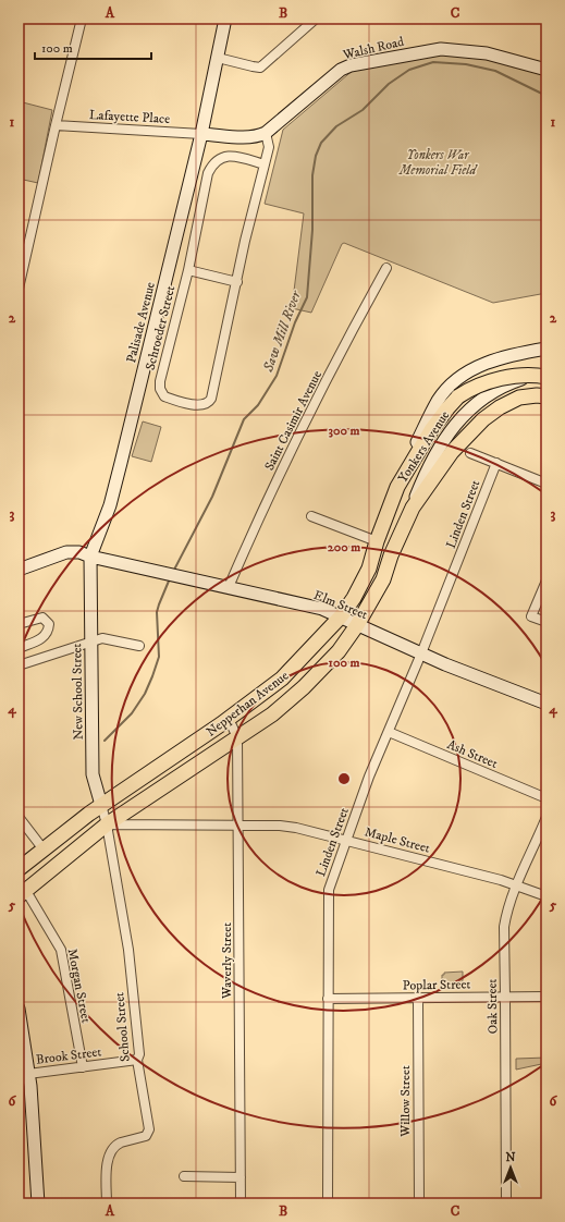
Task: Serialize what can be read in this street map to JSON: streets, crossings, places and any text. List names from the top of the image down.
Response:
{
  "streets": {
    "main road": ["Yonkers Avenue", "Nepperhan Avenue"],
    "street": [
      "Walsh Road",
      "Lafayette Place",
      "Palisade Avenue",
      "Schroeder Street",
      "Saint Casimir Avenue",
      "Linden Street",
      "Elm Street",
      "New School Street",
      "Ash Street",
      "Maple Street",
      "Waverly Street",
      "Poplar Street",
      "Morgan Street",
      "Oak Street",
      "School Street",
      "Brook Street",
      "Willow Street"
    ]
  },
  "crossings": [
    ["Walsh Road", "Lafayette Place"],
    ["Walsh Road", "Palisade Avenue"],
    ["Walsh Road", "Schroeder Street"],
    ["Lafayette Place", "Palisade Avenue"],
    ["Palisade Avenue", "Elm Street"],
    ["Palisade Avenue", "New School Street"],
    ["Saint Casimir Avenue", "Elm Street"],
    ["Yonkers Avenue", "Nepperhan Avenue"],
    ["Linden Street", "Elm Street"],
    ["Linden Street", "Ash Street"],
    ["Linden Street", "Maple Street"],
    ["Linden Street", "Poplar Street"],
    ["Elm Street", "New School Street"],
    ["Elm Street", "Nepperhan Avenue"],
    ["New School Street", "Nepperhan Avenue"],
    ["New School Street", "Maple Street"],
    ["New School Street", "School Street"],
    ["Nepperhan Avenue", "Maple Street"],
    ["Nepperhan Avenue", "Waverly Street"],
    ["Nepperhan Avenue", "Morgan Street"],
    ["Nepperhan Avenue", "School Street"],
    ["Maple Street", "Waverly Street"],
    ["Maple Street", "Oak Street"],
    ["Maple Street", "School Street"],
    ["Poplar Street", "Oak Street"],
    ["Poplar Street", "Willow Street"],
    ["Morgan Street", "Brook Street"],
    ["School Street", "Brook Street"]
  ],
  "water": ["Saw Mill River"],
  "parks": ["Yonkers War Memorial Field"],
  "scale_bar": "100 m",
  "north": "top",
  "grid": {
    "columns": ["A", "B", "C"],
    "rows": [
      "1",
      "2",
      "3",
      "4",
      "5",
      "6"
    ]
  },
  "rings": ["300 m", "200 m", "100 m"]
}
